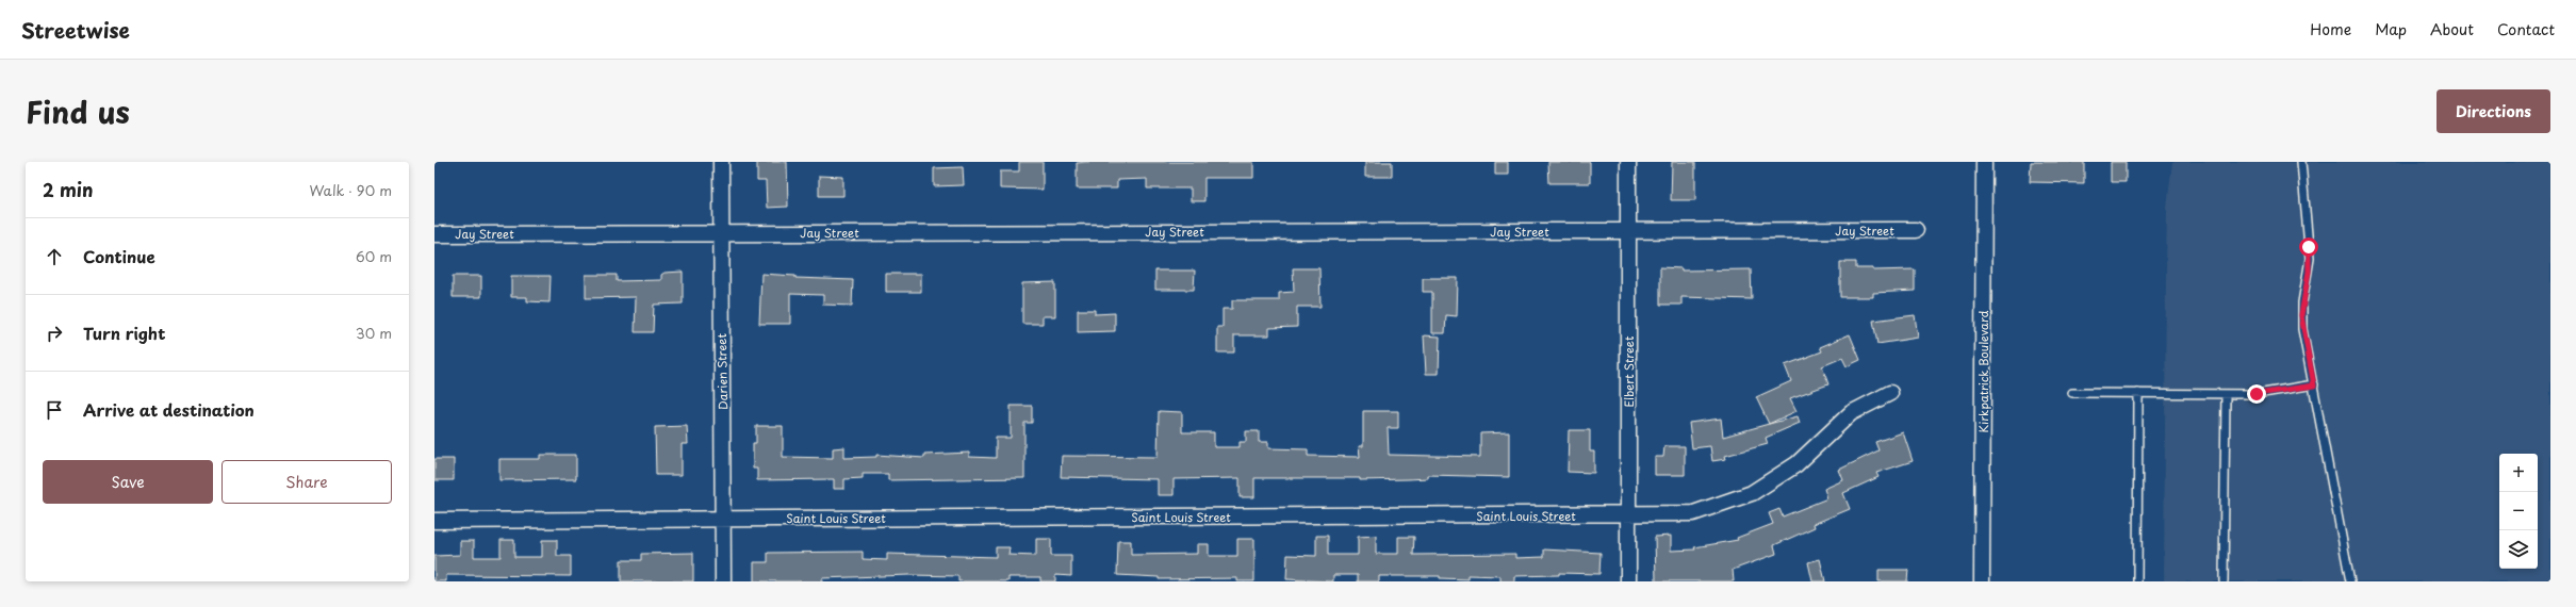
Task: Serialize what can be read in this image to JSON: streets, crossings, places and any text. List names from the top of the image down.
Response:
{
  "streets": {
    "street": [
      "Jay Street",
      "Darien Street",
      "Elbert Street",
      "Kirkpatrick Boulevard",
      "Saint Louis Street"
    ]
  },
  "crossings": [
    ["Jay Street", "Darien Street"],
    ["Jay Street", "Elbert Street"],
    ["Darien Street", "Saint Louis Street"],
    ["Elbert Street", "Saint Louis Street"]
  ],
  "page": {
    "header": "Streetwise",
    "nav": [
      "Home",
      "Map",
      "About",
      "Contact"
    ],
    "title": "Find us",
    "buttons": [
      "Directions",
      ["Save", "Share"]
    ],
    "heading": ["2 min", "Walk · 90 m"],
    "list": [
      ["Continue", "60 m"],
      ["Turn right", "30 m"],
      "Arrive at destination"
    ],
    "map_buttons": ["+", "−"]
  }
}
